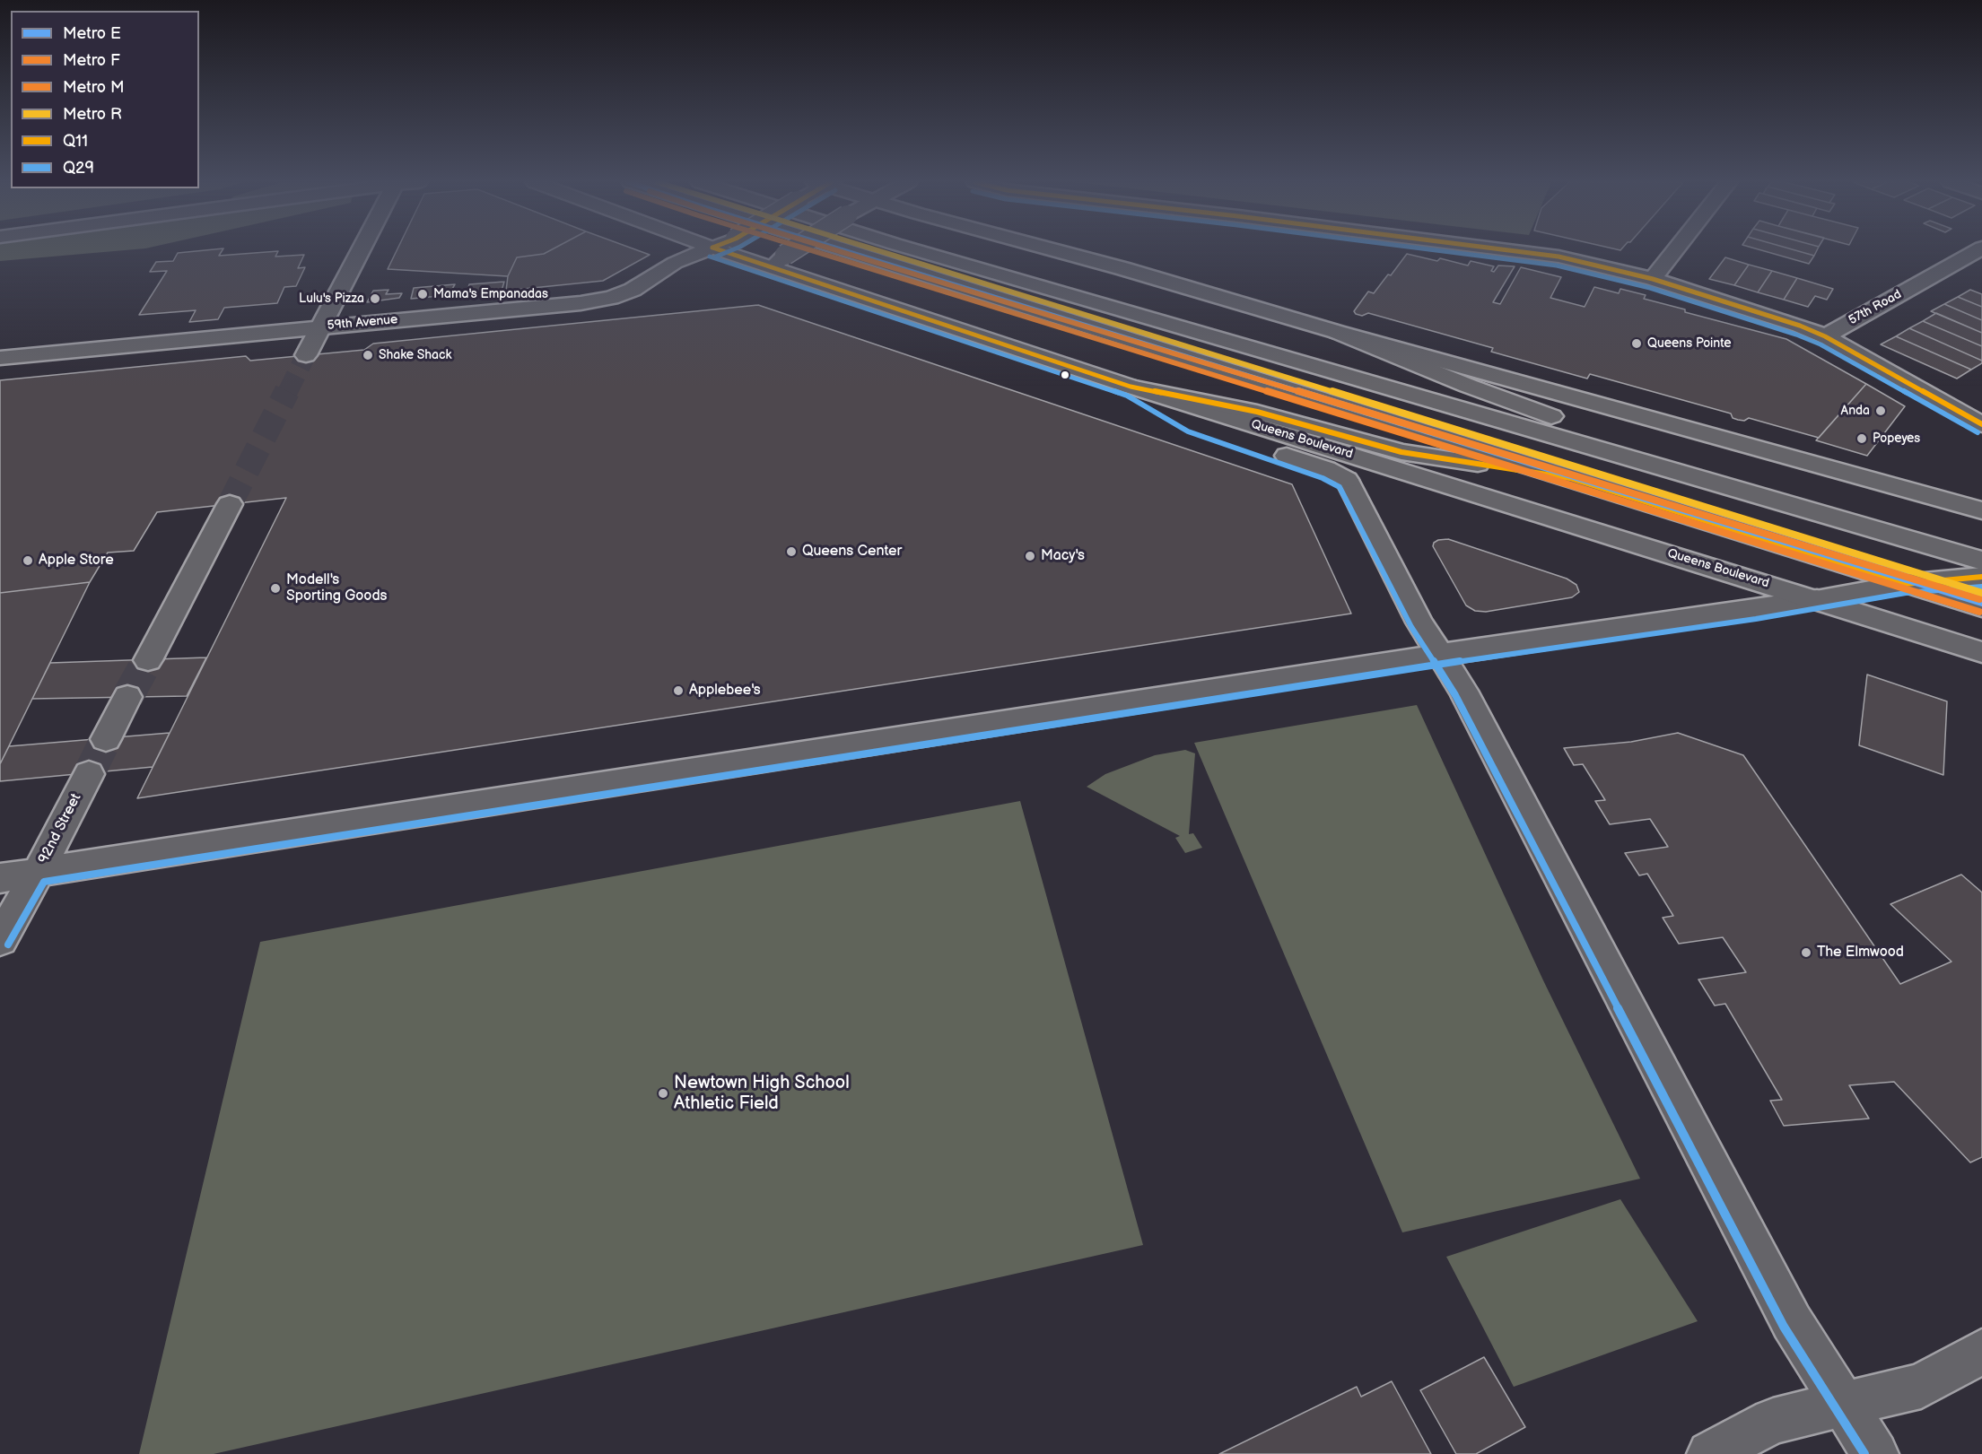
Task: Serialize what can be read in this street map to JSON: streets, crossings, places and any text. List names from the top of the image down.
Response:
{
  "streets": {
    "main road": [
      "57th Road",
      "59th Avenue",
      "Queens Boulevard",
      "92nd Street"
    ]
  },
  "places": [
    "Mama's Empanadas",
    "Lulu's Pizza",
    "Queens Pointe",
    "Shake Shack",
    "Anda",
    "Popeyes",
    "Queens Center",
    "Macy's",
    "Apple Store",
    "Modell's Sporting Goods",
    "Applebee's",
    "The Elmwood",
    "Newtown High School Athletic Field"
  ],
  "lines": [
    "metro line E",
    "metro line F",
    "metro line M",
    "metro line R",
    "transit line Q11",
    "transit line Q29"
  ],
  "legend": [
    "Metro E",
    "Metro F",
    "Metro M",
    "Metro R",
    "Q11",
    "Q29"
  ]
}
